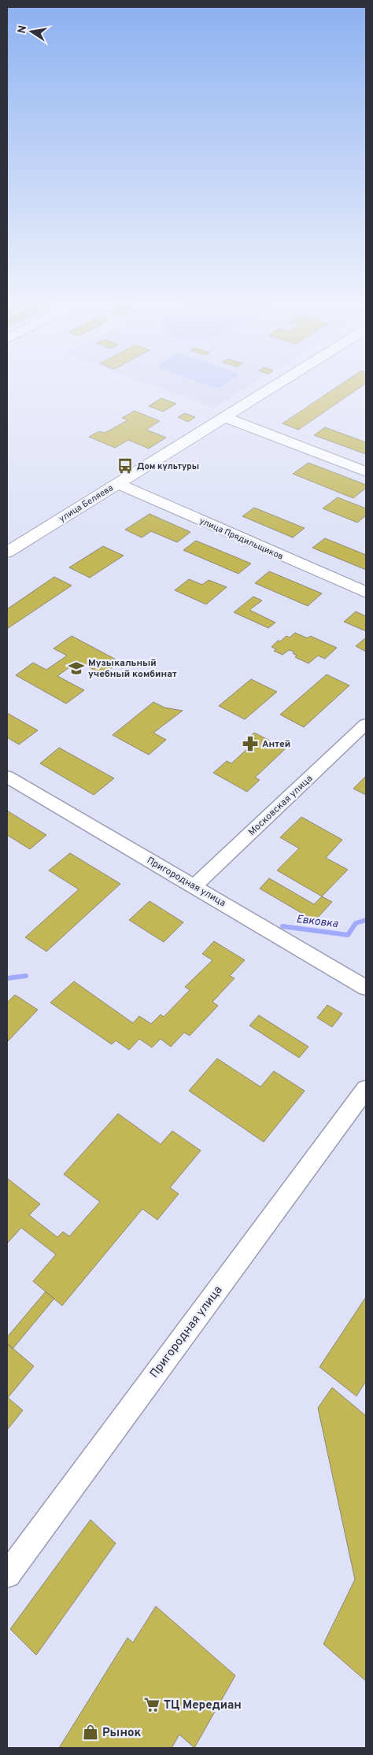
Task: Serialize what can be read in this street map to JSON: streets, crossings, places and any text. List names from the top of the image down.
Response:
{
  "streets": {
    "street": [
      "улица Беляева",
      "улица Прядильщиков",
      "Московская улица",
      "Пригородная улица"
    ]
  },
  "crossings": [
    ["улица Беляева", "улица Прядильщиков"],
    ["Московская улица", "Пригородная улица"]
  ],
  "water": ["Евковка"],
  "places": {
    "bus stop": ["Дом культуры"],
    "school or university": ["Музыкальный учебный комбинат"],
    "pharmacy": ["Антей"],
    "supermarket": ["ТЦ Мередиан"],
    "shop": ["Рынок"]
  },
  "north": "left"
}
